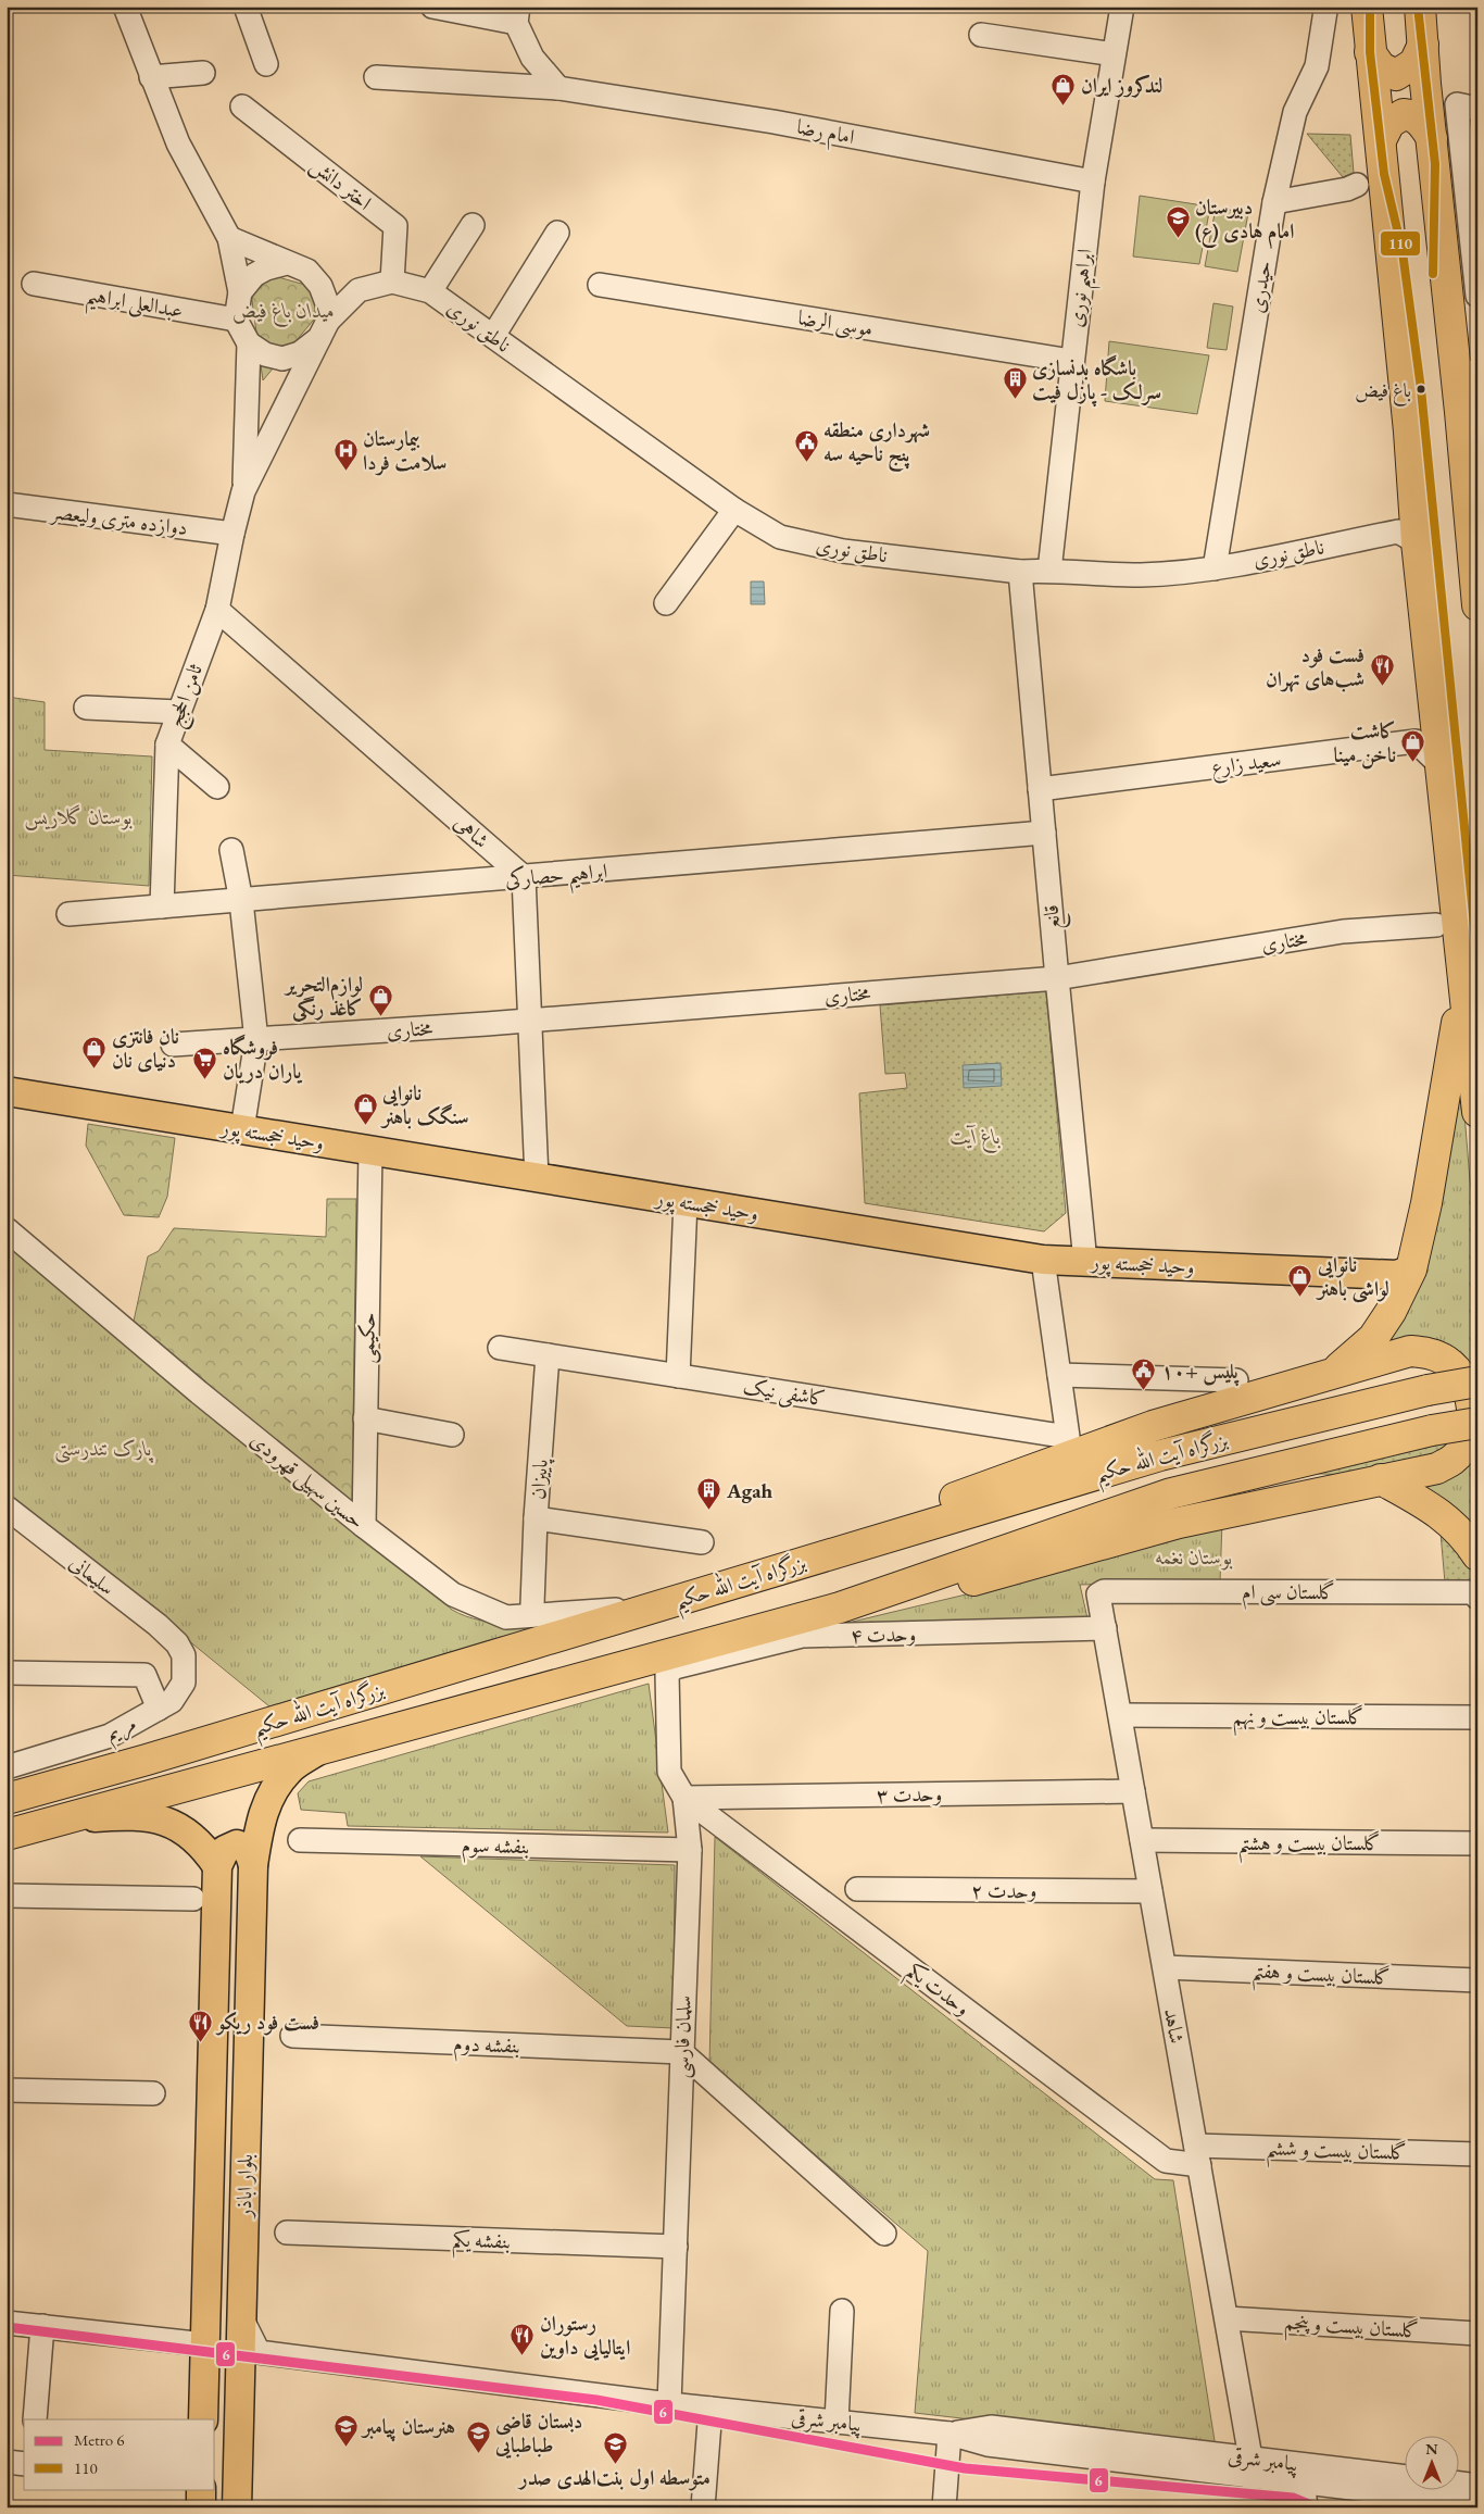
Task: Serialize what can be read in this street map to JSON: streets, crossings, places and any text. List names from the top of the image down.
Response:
{
  "streets": {
    "highway": ["بزرگراه آیت الله حکیم"],
    "main road": ["وحید خجسته پور", "بلوار اباذر"],
    "street": [
      "امام رضا",
      "اختر دانش",
      "حیدری",
      "ابراهیم نوری",
      "عبدالعلی ابراهیم",
      "موسی الرضا",
      "ناطق نوری",
      "دوازده متری ولیعصر",
      "ثامن الحجج",
      "سعید زارع",
      "شاهی",
      "ابراهیم حصارکی",
      "قانع",
      "مختاری",
      "حکیمی",
      "کاشفی نیک",
      "پاییزان",
      "حسین سهیلی قهرودی",
      "سلیمانی",
      "گلستان سی ام",
      "وحدت ۴",
      "گلستان بیست و نهم",
      "مریم",
      "وحدت ۳",
      "گلستان بیست و هشتم",
      "بنفشه سوم",
      "وحدت ۲",
      "گلستان بیست و هفتم",
      "وحدت یکم",
      "شاهد",
      "سلمان فارسی",
      "بنفشه دوم",
      "گلستان بیست و ششم",
      "بنفشه یکم",
      "گلستان بیست و پنجم",
      "پیامبر شرقی"
    ]
  },
  "crossings": [
    ["امام رضا", "ابراهیم نوری"],
    ["اختر دانش", "ناطق نوری"],
    ["حیدری", "ناطق نوری"],
    ["ابراهیم نوری", "موسی الرضا"],
    ["ابراهیم نوری", "ناطق نوری"],
    ["ناطق نوری", "قانع"],
    ["دوازده متری ولیعصر", "ثامن الحجج"],
    ["ثامن الحجج", "شاهی"],
    ["ثامن الحجج", "ابراهیم حصارکی"],
    ["سعید زارع", "قانع"],
    ["شاهی", "ابراهیم حصارکی"],
    ["ابراهیم حصارکی", "قانع"],
    ["قانع", "مختاری"],
    ["قانع", "وحید خجسته پور"],
    ["وحید خجسته پور", "حکیمی"],
    ["حکیمی", "حسین سهیلی قهرودی"],
    ["کاشفی نیک", "پاییزان"],
    ["بزرگراه آیت الله حکیم", "حسین سهیلی قهرودی"],
    ["بزرگراه آیت الله حکیم", "بلوار اباذر"],
    ["سلیمانی", "مریم"],
    ["گلستان سی ام", "شاهد"],
    ["وحدت ۴", "شاهد"],
    ["وحدت ۴", "سلمان فارسی"],
    ["گلستان بیست و نهم", "شاهد"],
    ["وحدت ۳", "وحدت یکم"],
    ["وحدت ۳", "شاهد"],
    ["وحدت ۳", "سلمان فارسی"],
    ["گلستان بیست و هشتم", "شاهد"],
    ["بنفشه سوم", "سلمان فارسی"],
    ["وحدت ۲", "شاهد"],
    ["گلستان بیست و هفتم", "شاهد"],
    ["وحدت یکم", "شاهد"],
    ["وحدت یکم", "سلمان فارسی"],
    ["وحدت یکم", "گلستان بیست و ششم"],
    ["شاهد", "گلستان بیست و ششم"],
    ["شاهد", "گلستان بیست و پنجم"],
    ["شاهد", "پیامبر شرقی"],
    ["سلمان فارسی", "بنفشه دوم"],
    ["سلمان فارسی", "بنفشه یکم"],
    ["سلمان فارسی", "پیامبر شرقی"],
    ["بلوار اباذر", "پیامبر شرقی"]
  ],
  "parks": [
    "میدان باغ فیض",
    "بوستان گلاریس",
    "باغ آیت",
    "پارک تندرستی",
    "بوستان نغمه"
  ],
  "places": {
    "shop": [
      "لندکروز ایران",
      "کاشت ناخن مینا",
      "لوازم‌التحریر کاغذ رنگی",
      "نان فانتزی دنیای نان",
      "نانوایی سنگک باهنر",
      "نانوایی لواشی باهنر"
    ],
    "school or university": [
      "دبیرستان امام هادی (ع)",
      "هنرستان پیامبر",
      "دبستان قاضی طباطبایی",
      "متوسطه اول بنت‌الهدی صدر"
    ],
    "other": ["باغ فیض"],
    "building": ["باشگاه بدنسازی سرلک - پازل فیت", "Agah"],
    "public building": ["شهرداری منطقه پنج ناحیه سه", "پلیس +۱۰"],
    "hospital": ["بیمارستان سلامت فردا"],
    "restaurant": ["فست فود شب‌های تهران", "فست فود ریکو", "رستوران ایتالیایی داوین"],
    "supermarket": ["فروشگاه یاران دریان"]
  },
  "lines": ["transit line 110", "metro line 6"],
  "legend": ["Metro 6", "110"],
  "north": "top"
}
